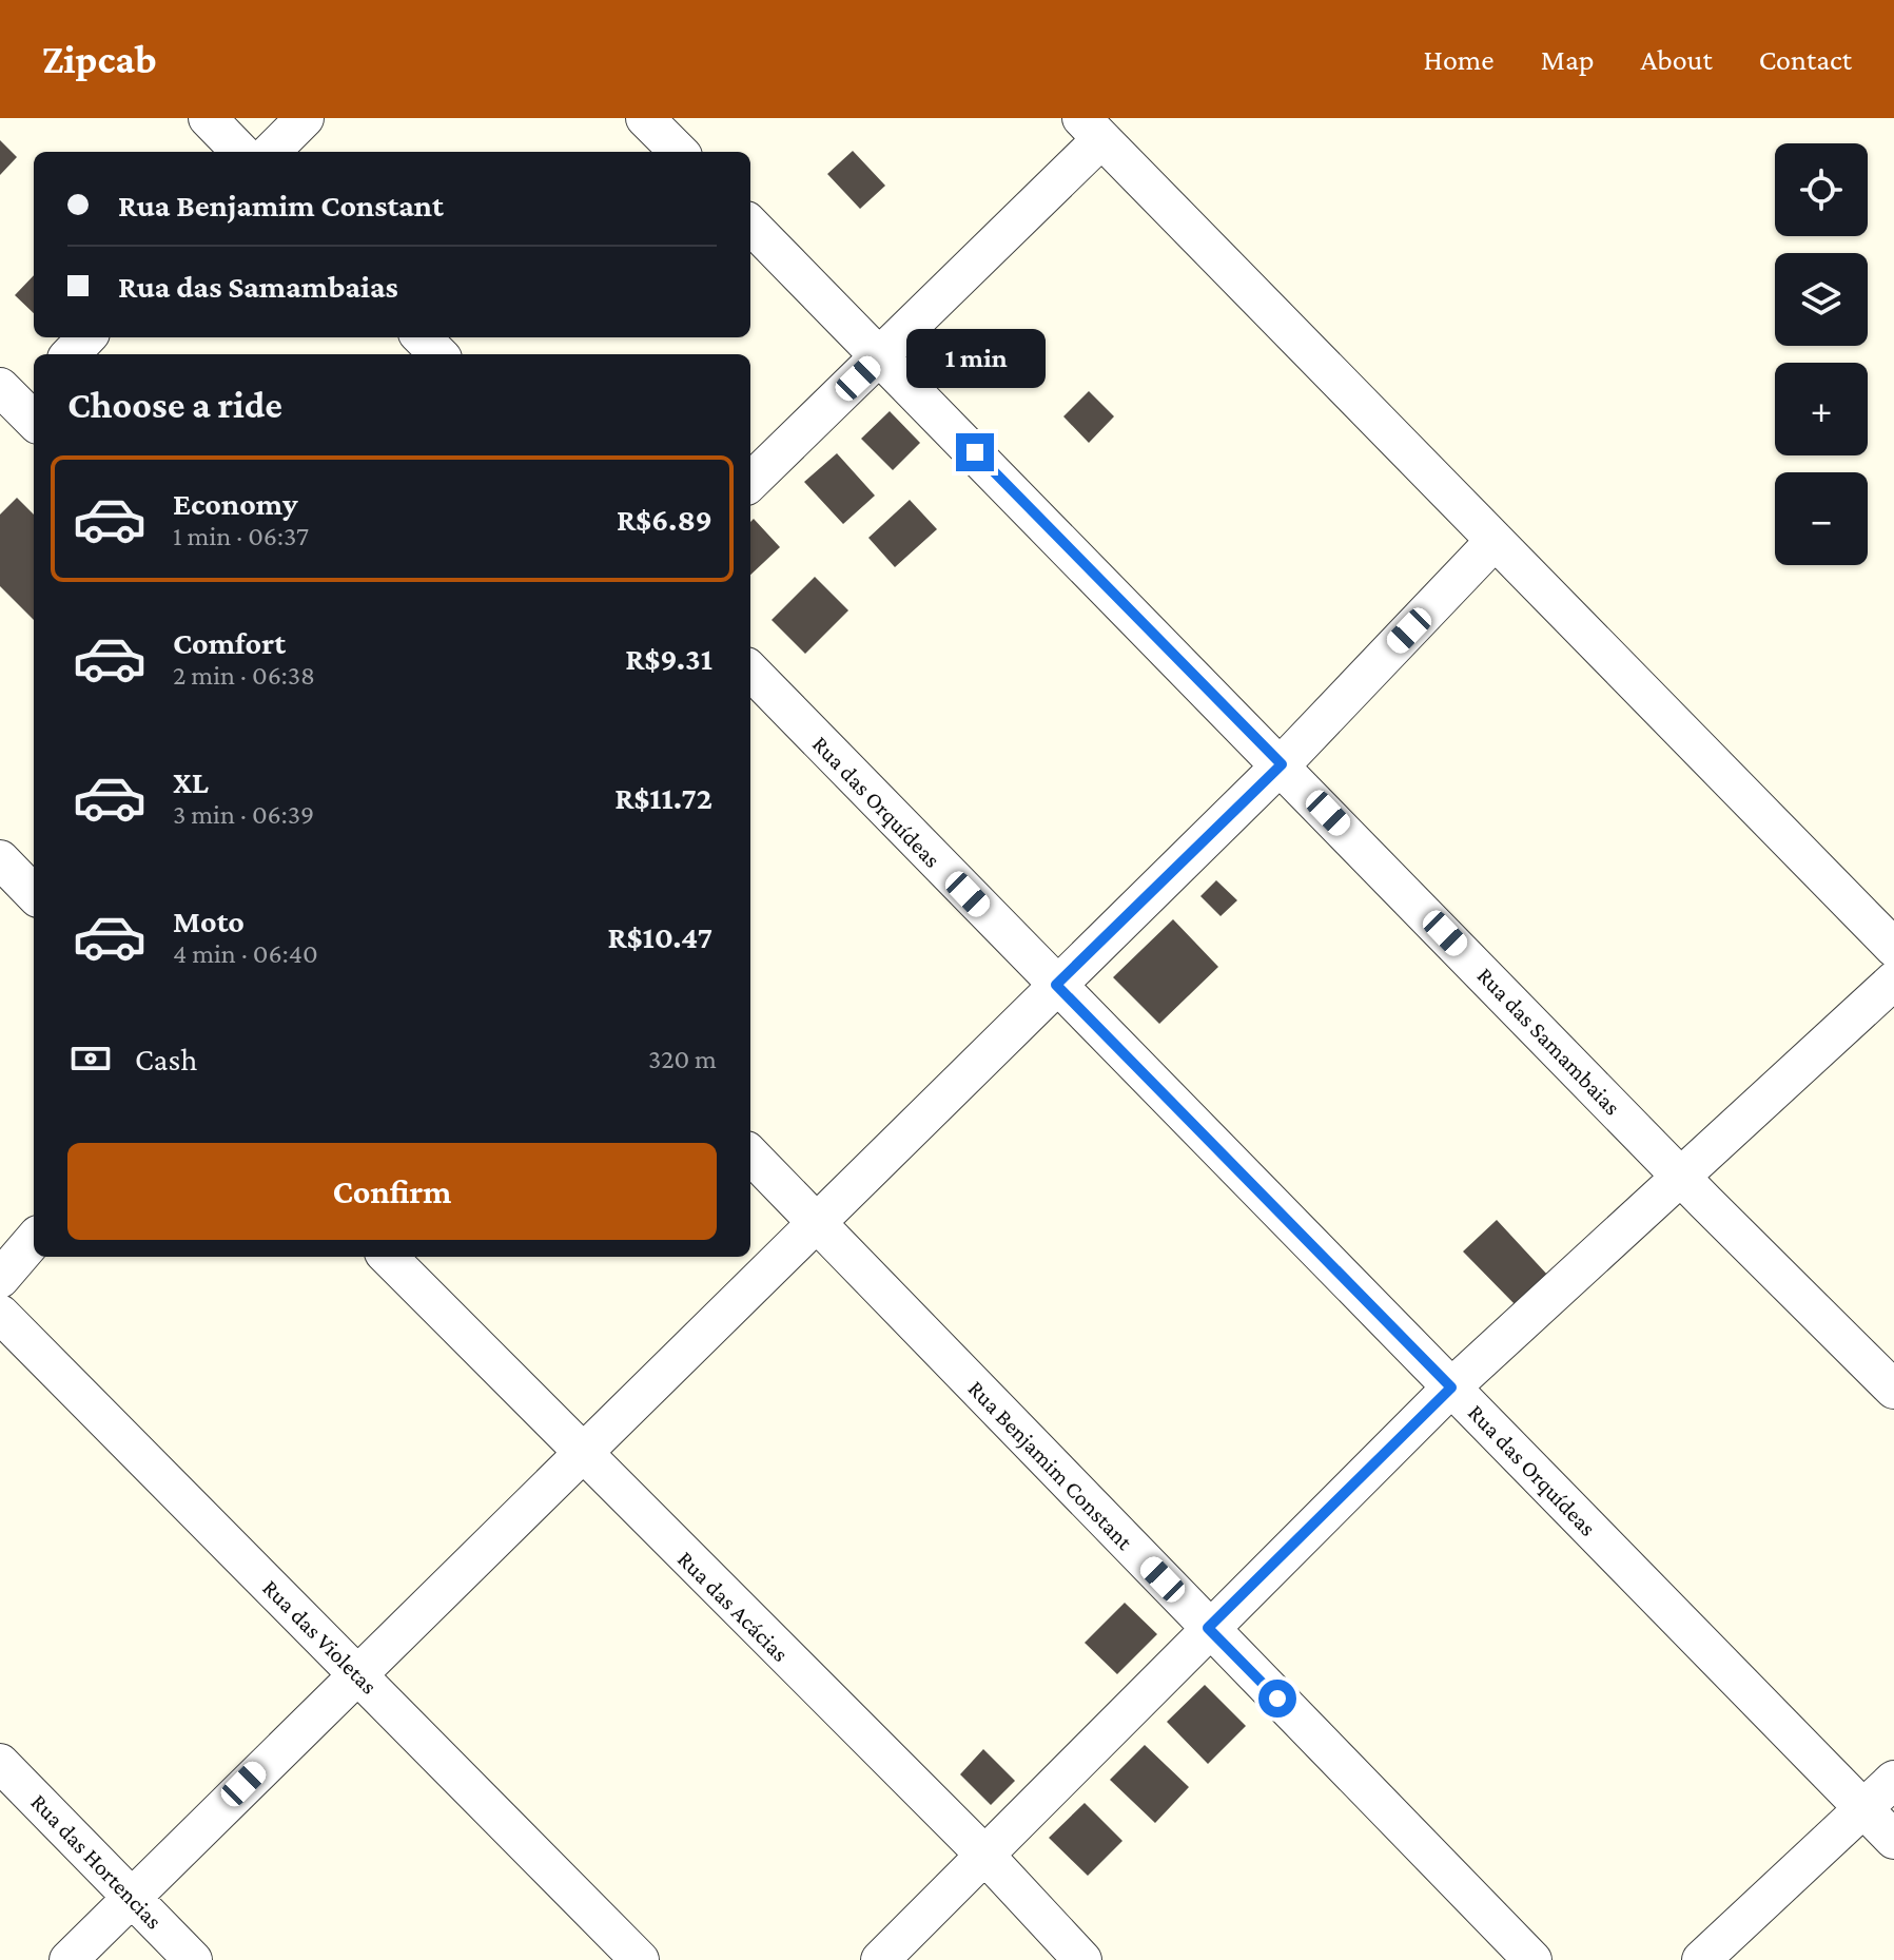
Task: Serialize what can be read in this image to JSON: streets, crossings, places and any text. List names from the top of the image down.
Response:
{
  "streets": {
    "street": [
      "Rua das Orquídeas",
      "Rua das Samambaias",
      "Rua Benjamim Constant",
      "Rua das Acácias",
      "Rua das Violetas",
      "Rua das Hortencias"
    ]
  },
  "page": {
    "header": "Zipcab",
    "nav": [
      "Home",
      "Map",
      "About",
      "Contact"
    ],
    "map_buttons": ["+", "−"],
    "banner": ["Rua Benjamim Constant", "Rua das Samambaias"],
    "bubble": "1 min",
    "heading": "Choose a ride",
    "list": [
      {
        "name": "Economy",
        "note": "1 min · 06:37",
        "value": "R$6.89"
      },
      {
        "name": "Comfort",
        "note": "2 min · 06:38",
        "value": "R$9.31"
      },
      {
        "name": "XL",
        "note": "3 min · 06:39",
        "value": "R$11.72"
      },
      {
        "name": "Moto",
        "note": "4 min · 06:40",
        "value": "R$10.47"
      }
    ],
    "pay": ["Cash", "320 m"],
    "buttons": "Confirm"
  }
}
